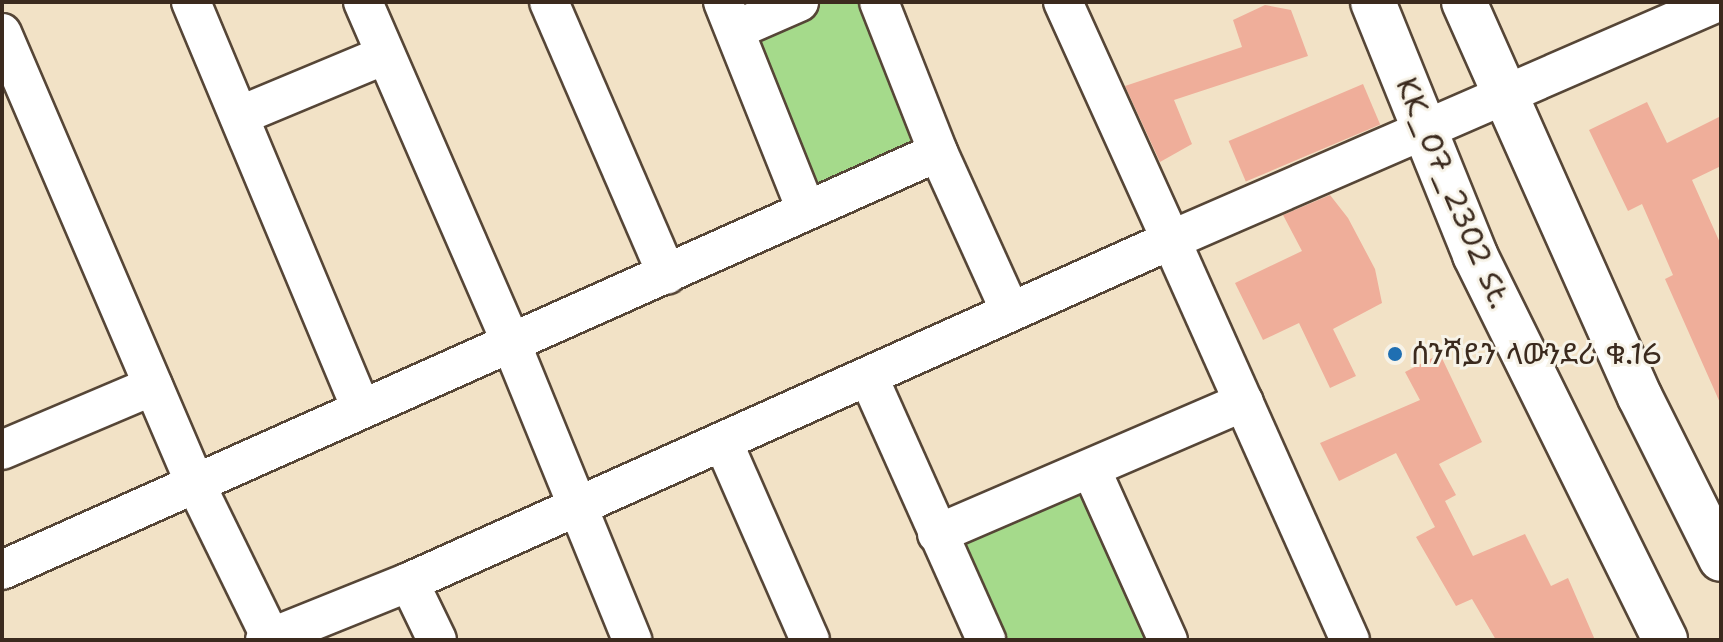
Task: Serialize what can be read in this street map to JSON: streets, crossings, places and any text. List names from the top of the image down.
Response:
{
  "streets": {
    "main road": ["KK_07_2302 St."]
  },
  "places": ["ሰንሻይን ላውንደሪ ቁ.16"]
}
